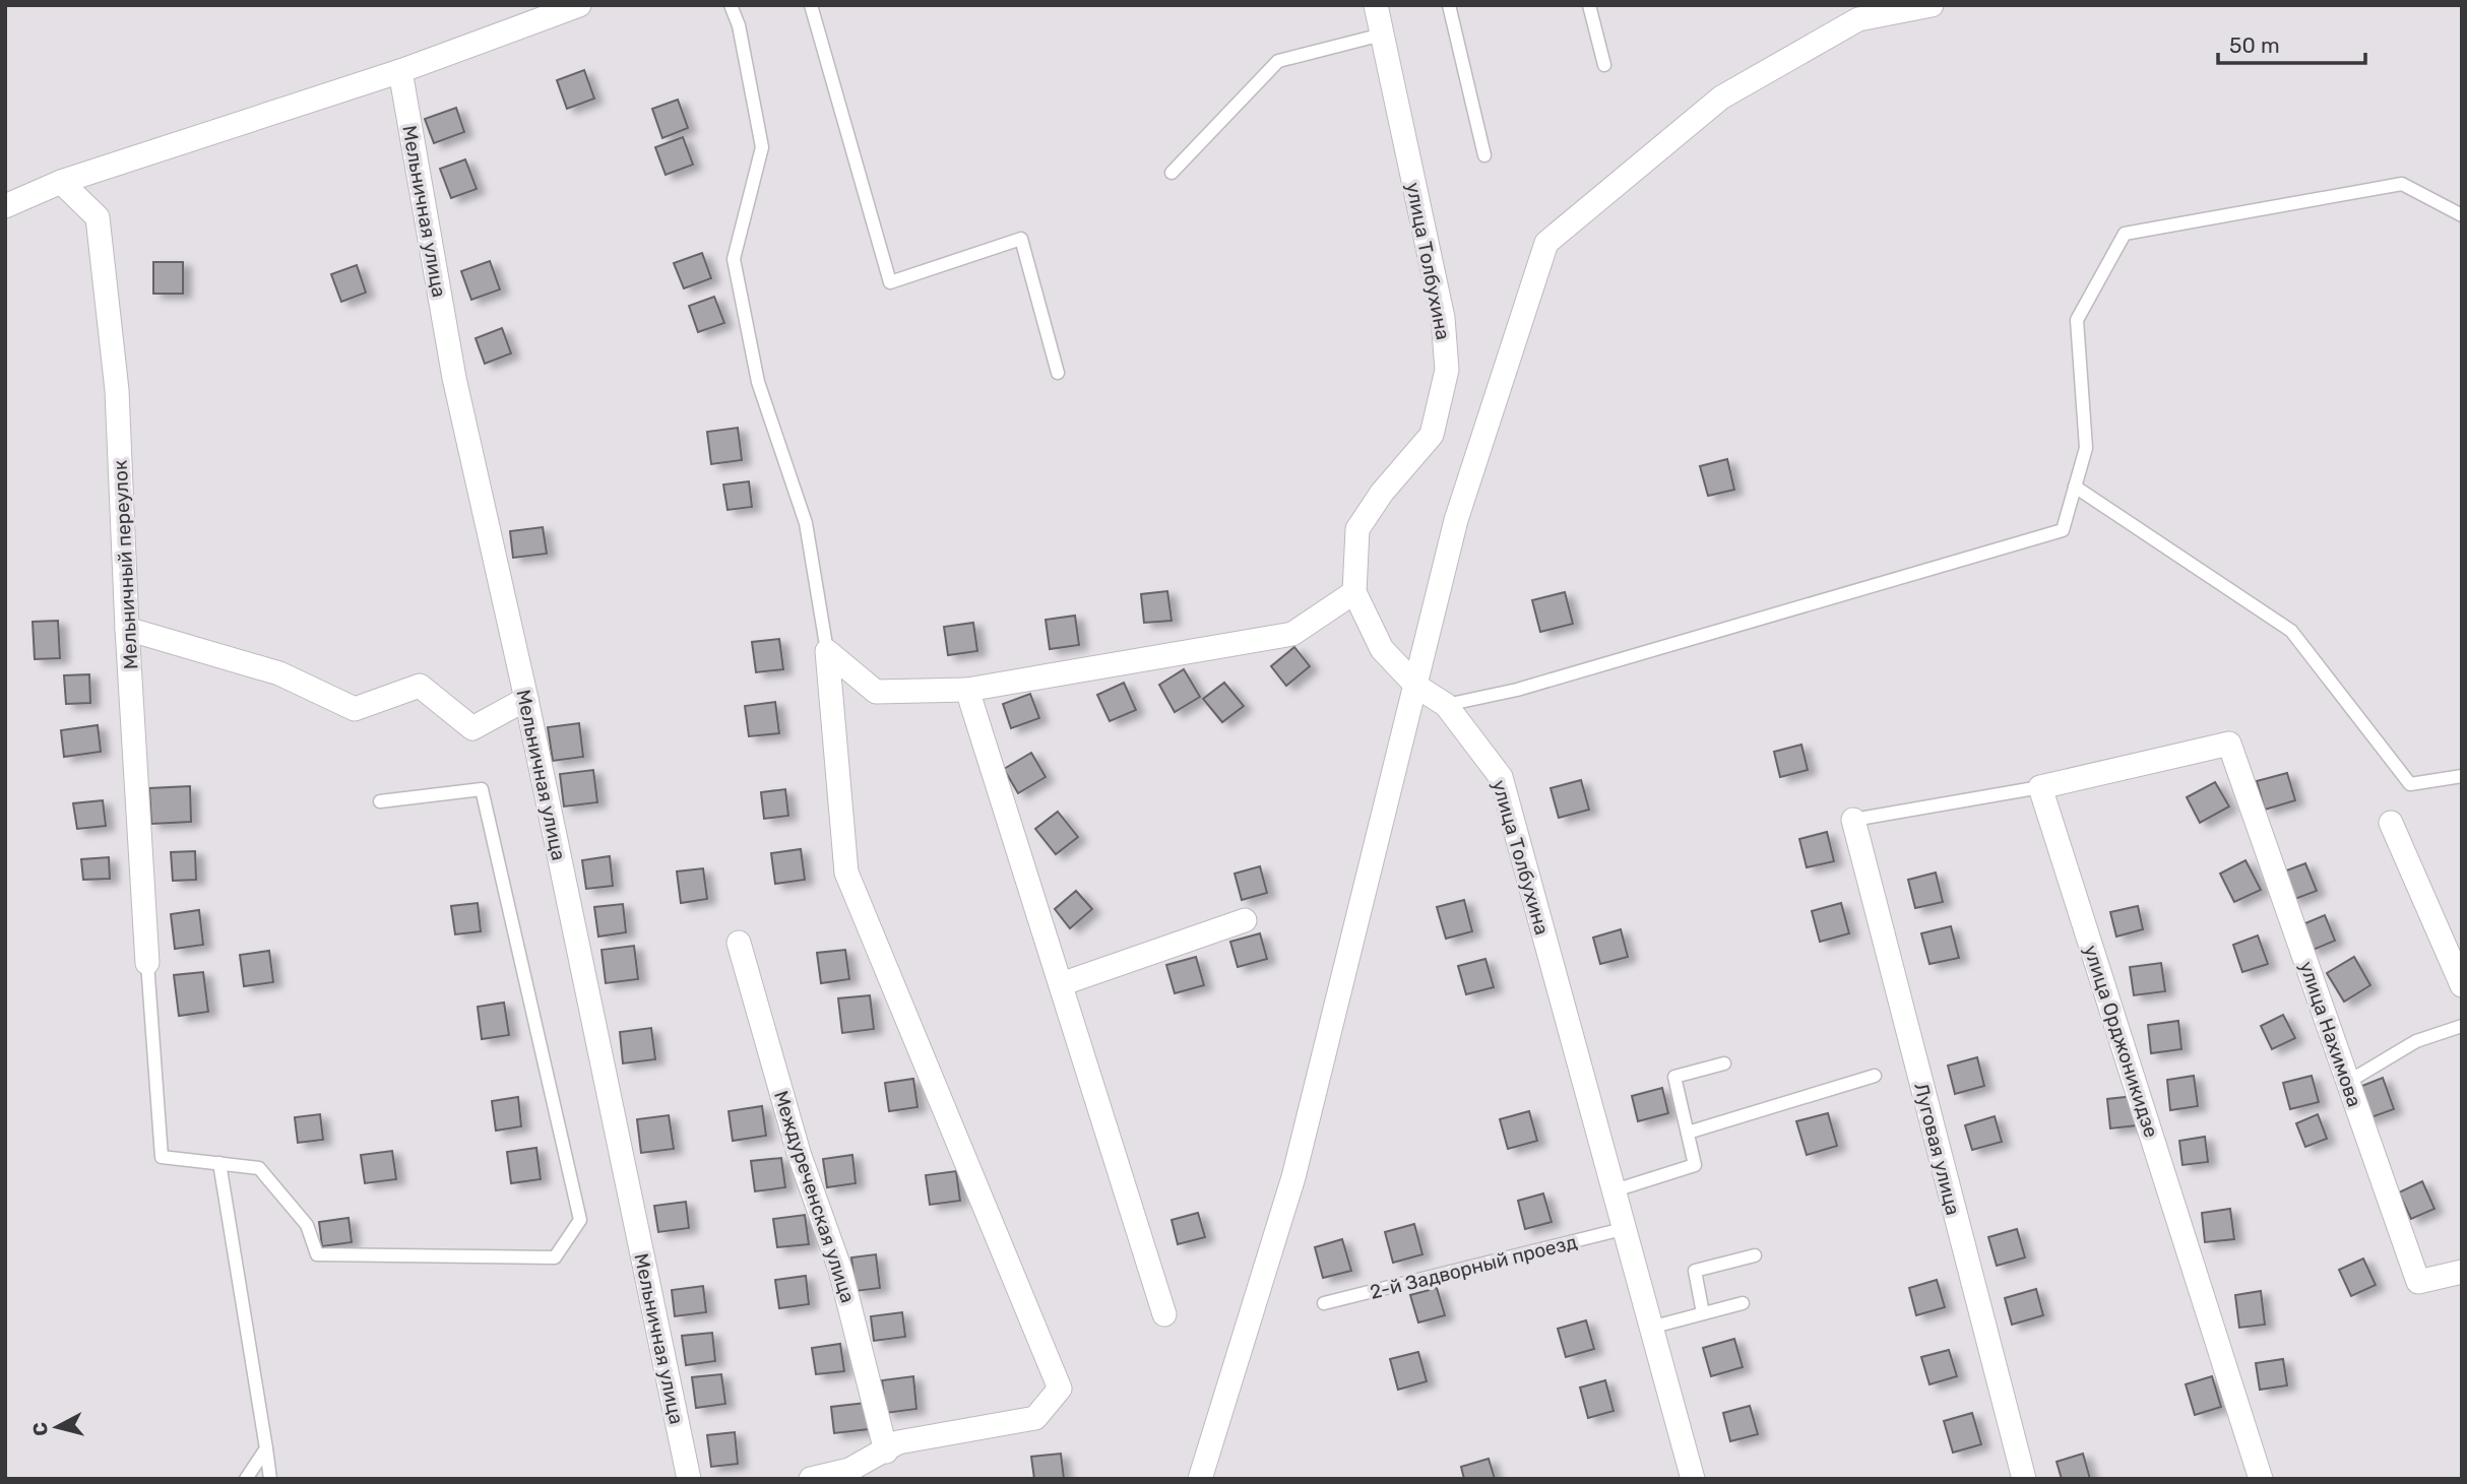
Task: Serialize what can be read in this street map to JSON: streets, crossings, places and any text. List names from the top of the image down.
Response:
{
  "streets": {
    "street": [
      "Мельничная улица",
      "улица Толбухина",
      "Мельничный переулок",
      "улица Нахимова",
      "улица Орджоникидзе",
      "Луговая улица",
      "Междуреченская улица"
    ],
    "lane": ["2-й Задворный проезд"]
  },
  "crossings": [
    ["улица Толбухина", "2-й Задворный проезд"],
    ["улица Нахимова", "улица Орджоникидзе"]
  ],
  "scale_bar": "50 m",
  "north": "left"
}
